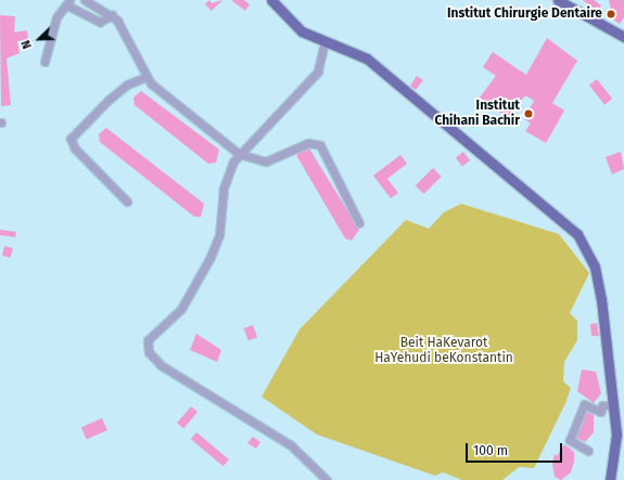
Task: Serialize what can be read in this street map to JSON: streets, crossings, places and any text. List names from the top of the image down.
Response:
{
  "parks": ["Beit HaKevarot HaYehudi beKonstantin"],
  "places": ["Institut Chirurgie Dentaire", "Institut Chihani Bachir"],
  "scale_bar": "100 m",
  "north": "bottom left"
}
